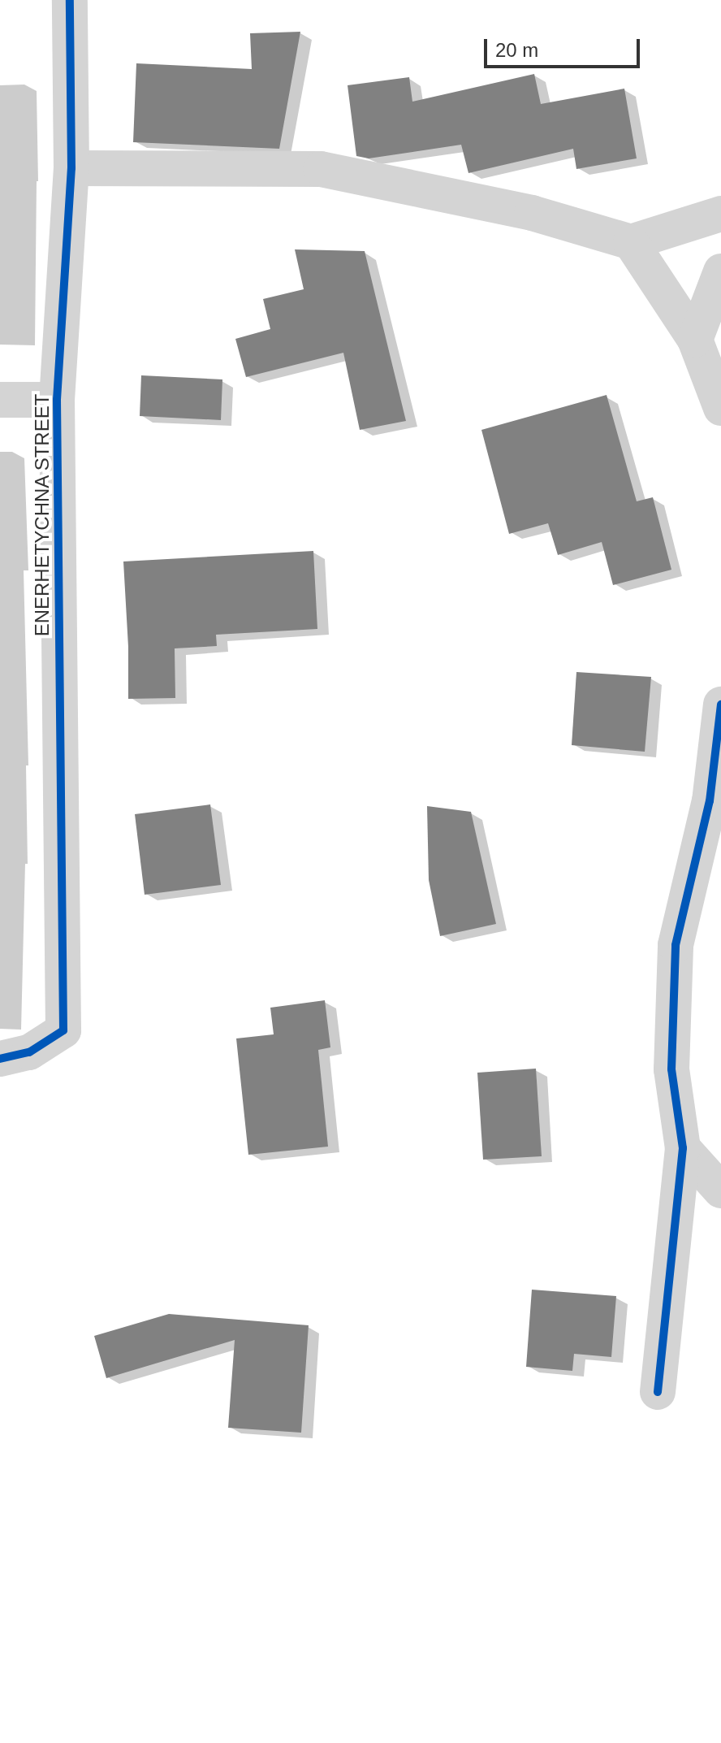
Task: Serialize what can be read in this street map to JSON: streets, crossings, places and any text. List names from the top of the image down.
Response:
{
  "streets": {
    "street": ["ENERHETYCHNA STREET"]
  },
  "scale_bar": "20 m"
}
